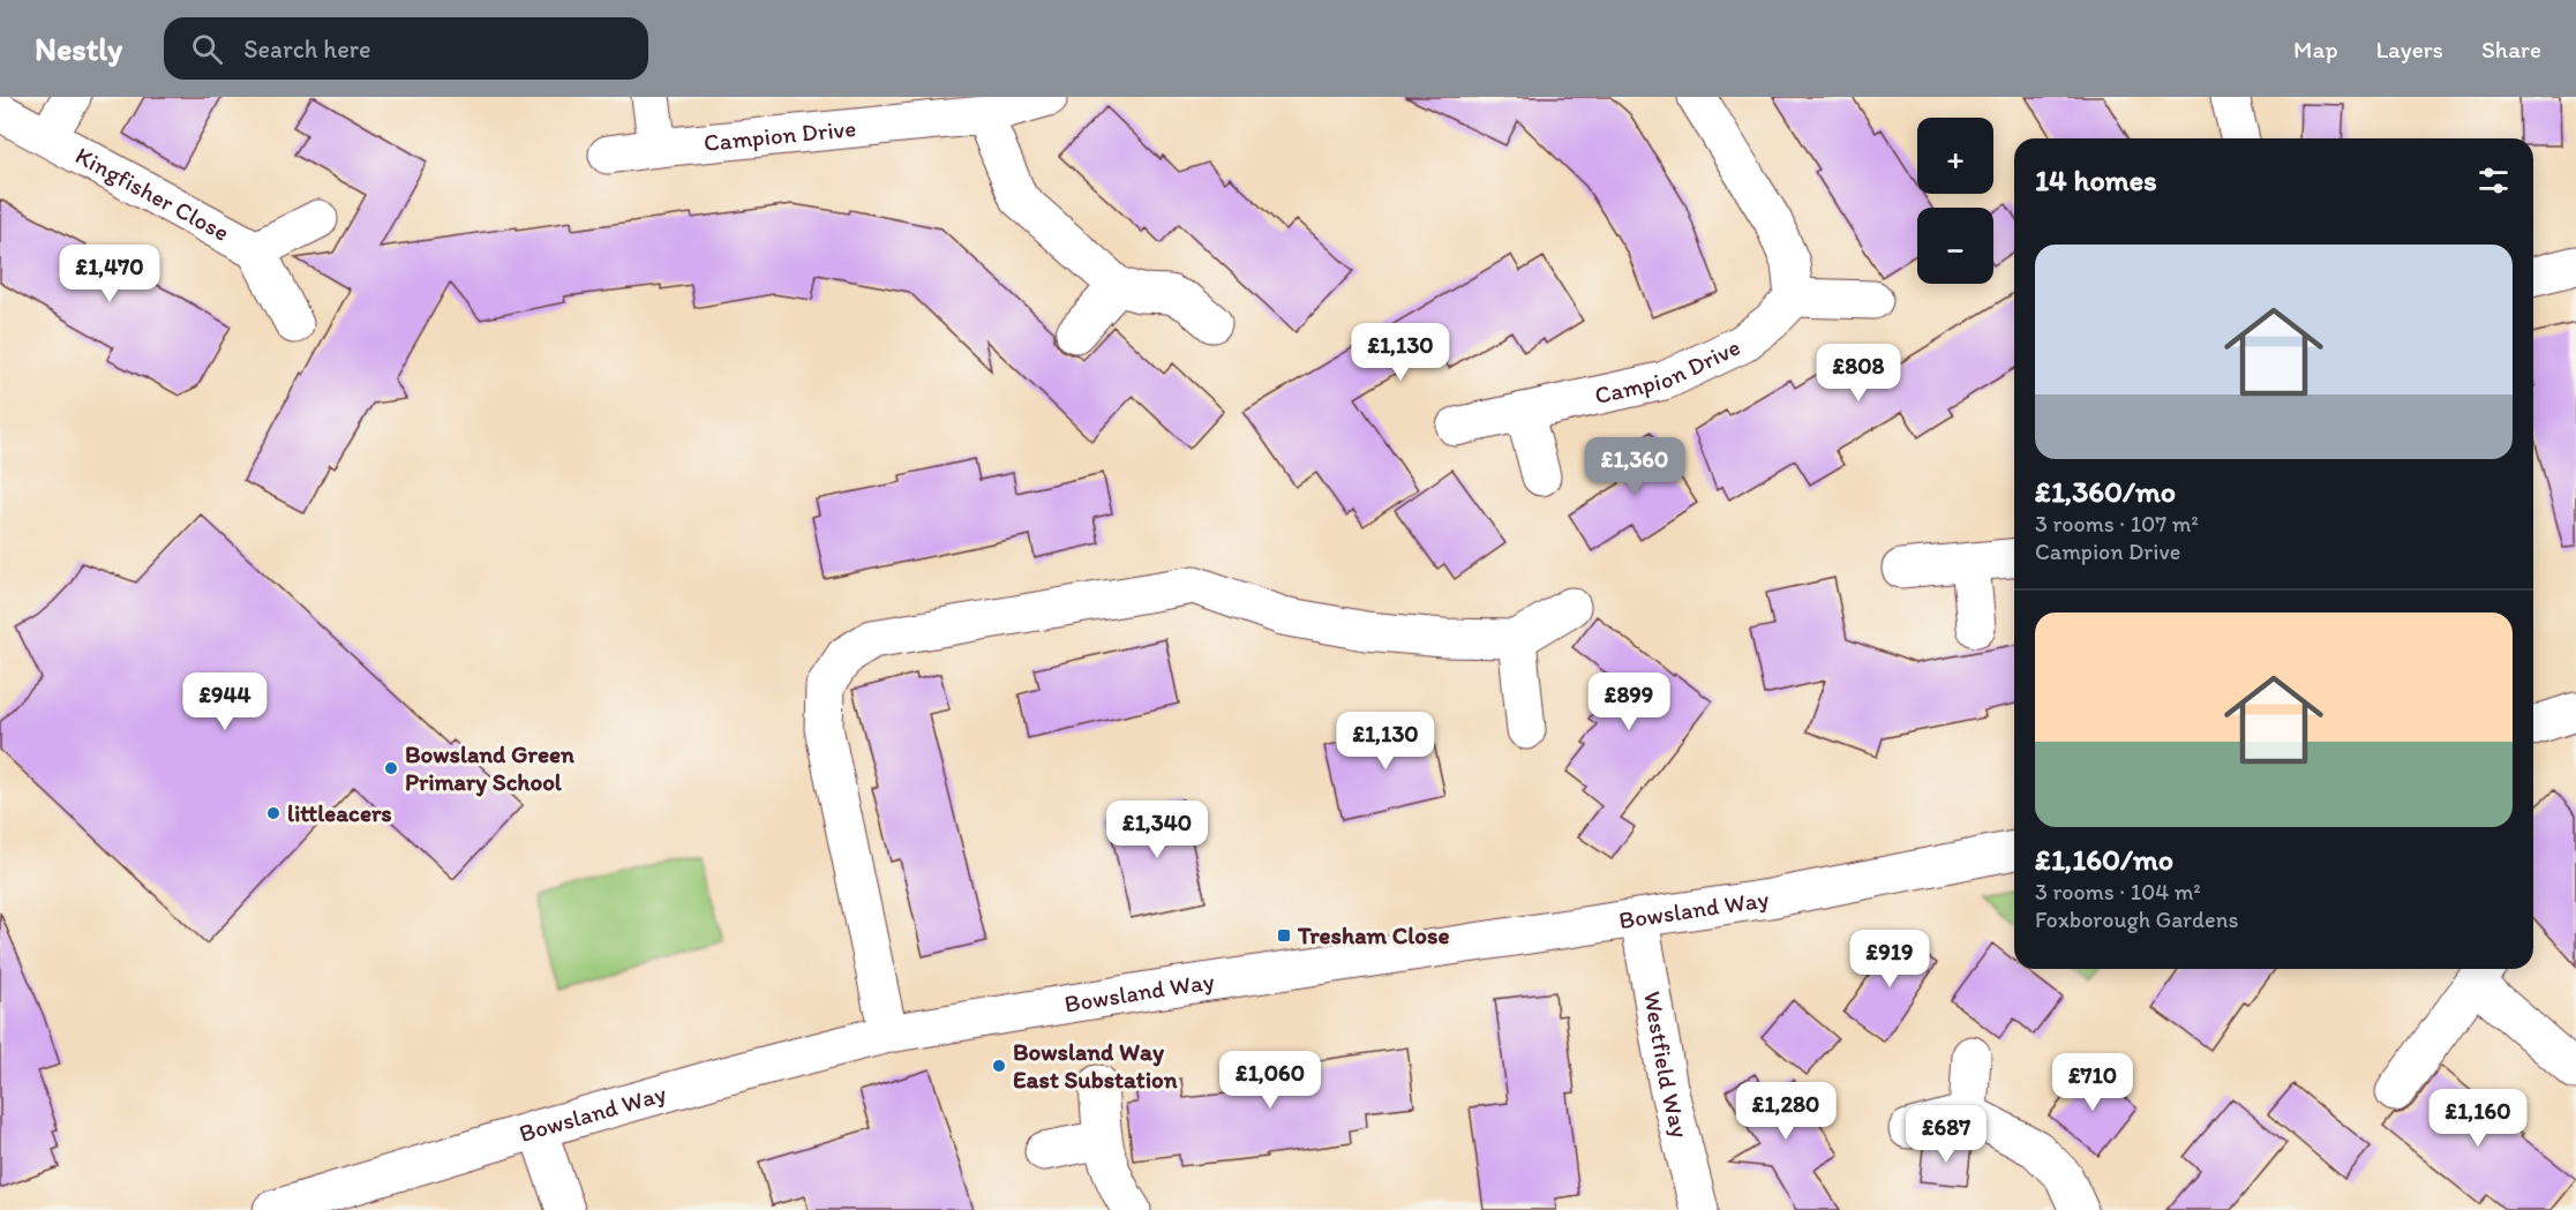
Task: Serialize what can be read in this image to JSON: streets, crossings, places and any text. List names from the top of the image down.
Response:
{
  "streets": {
    "street": [
      "Campion Drive",
      "Kingfisher Close",
      "Bowsland Way",
      "Westfield Way"
    ]
  },
  "crossings": [
    ["Bowsland Way", "Westfield Way"]
  ],
  "places": {
    "other": ["Bowsland Green Primary School", "littleacers", "Bowsland Way East Substation"],
    "transit": ["Tresham Close"]
  },
  "page": {
    "header": "Nestly",
    "search": "Search here",
    "nav": ["Map", "Layers", "Share"],
    "map_buttons": ["+", "−"],
    "heading": "14 homes",
    "list": [
      {
        "name": "£1,360/mo",
        "note": "3 rooms · 107 m² · Campion Drive"
      },
      {
        "name": "£1,160/mo",
        "note": "3 rooms · 104 m² · Foxborough Gardens"
      }
    ],
    "price": [
      "£1,470",
      "£1,130",
      "£808",
      "£1,360",
      "£944",
      "£899",
      "£1,130",
      "£1,340",
      "£919",
      "£1,060",
      "£710",
      "£1,280",
      "£1,160",
      "£687"
    ]
  }
}
